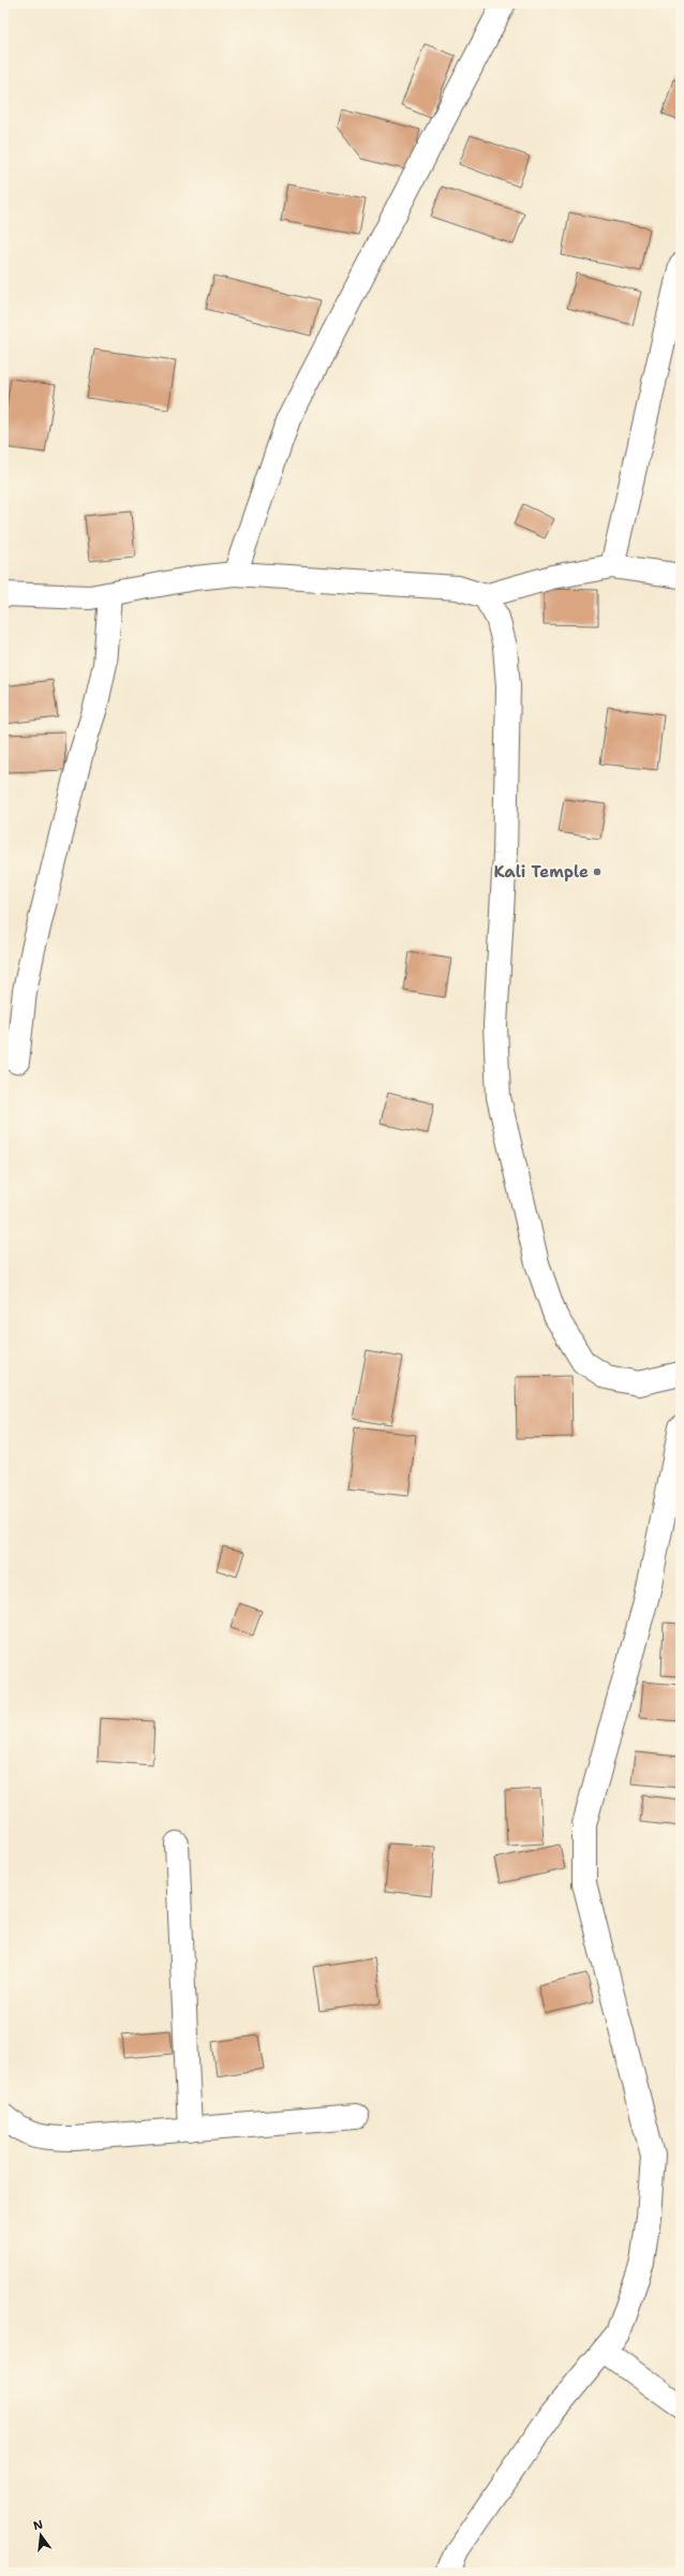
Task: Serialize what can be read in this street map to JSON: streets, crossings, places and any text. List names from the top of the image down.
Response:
{
  "places": ["Kali Temple"],
  "north": "top"
}
